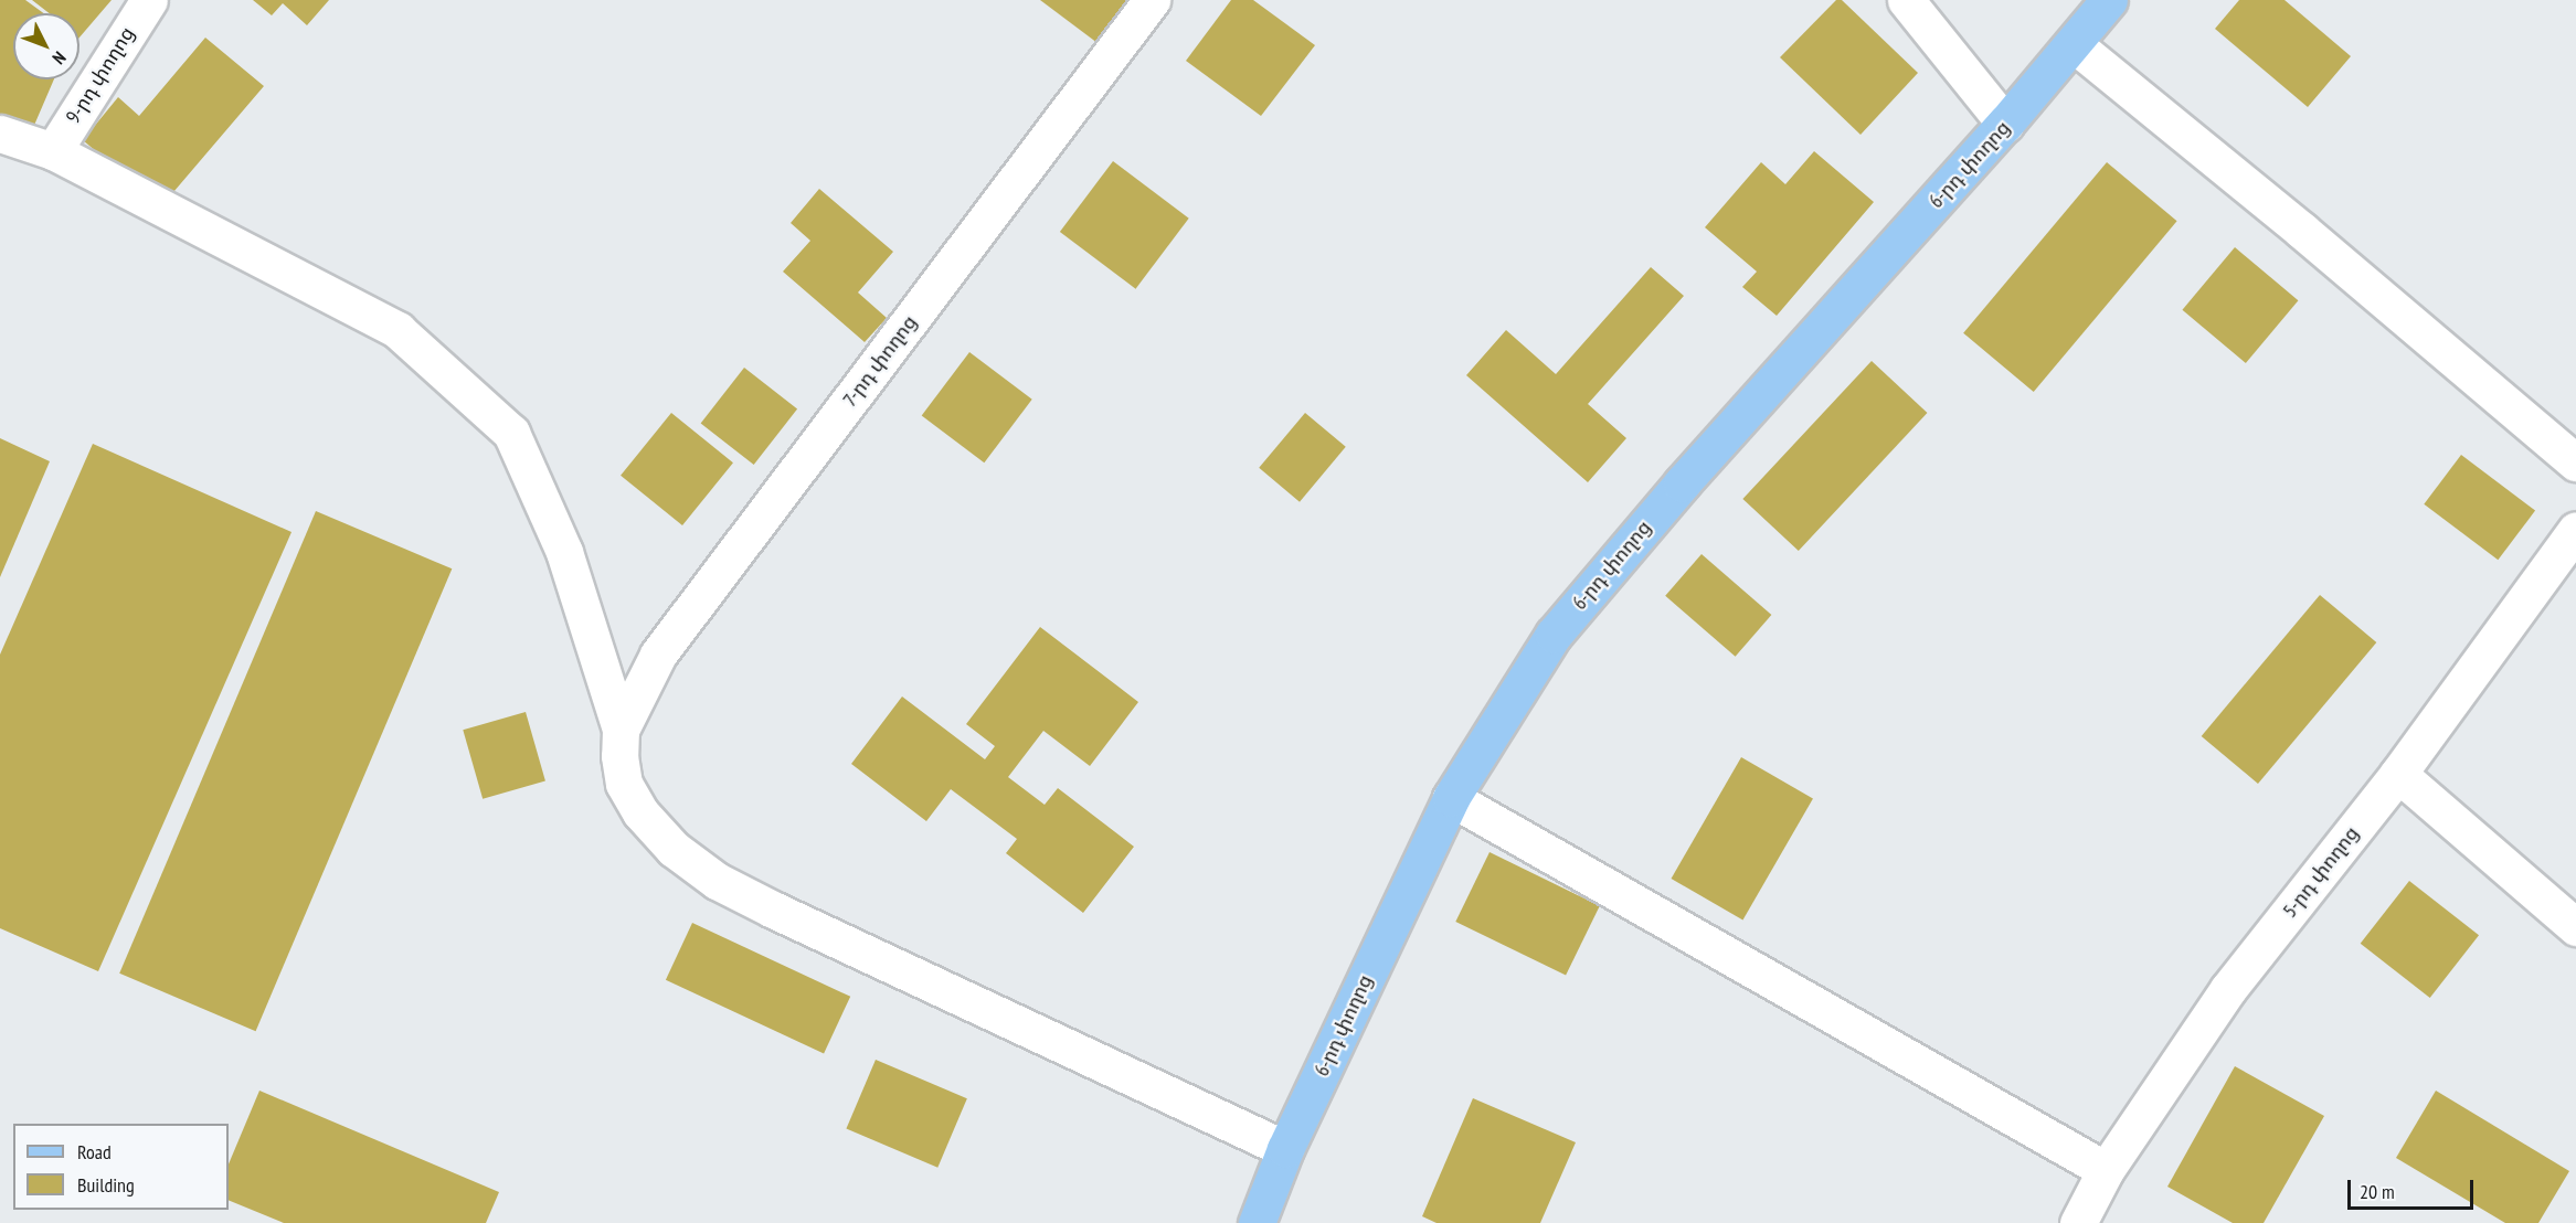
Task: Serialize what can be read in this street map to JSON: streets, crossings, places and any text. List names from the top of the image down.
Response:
{
  "streets": {
    "main road": ["6-րդ փողոց"],
    "street": ["9-րդ փողոց", "7-րդ փողոց", "5-րդ փողոց"]
  },
  "legend": ["Road", "Building"],
  "scale_bar": "20 m",
  "north": "bottom right"
}
